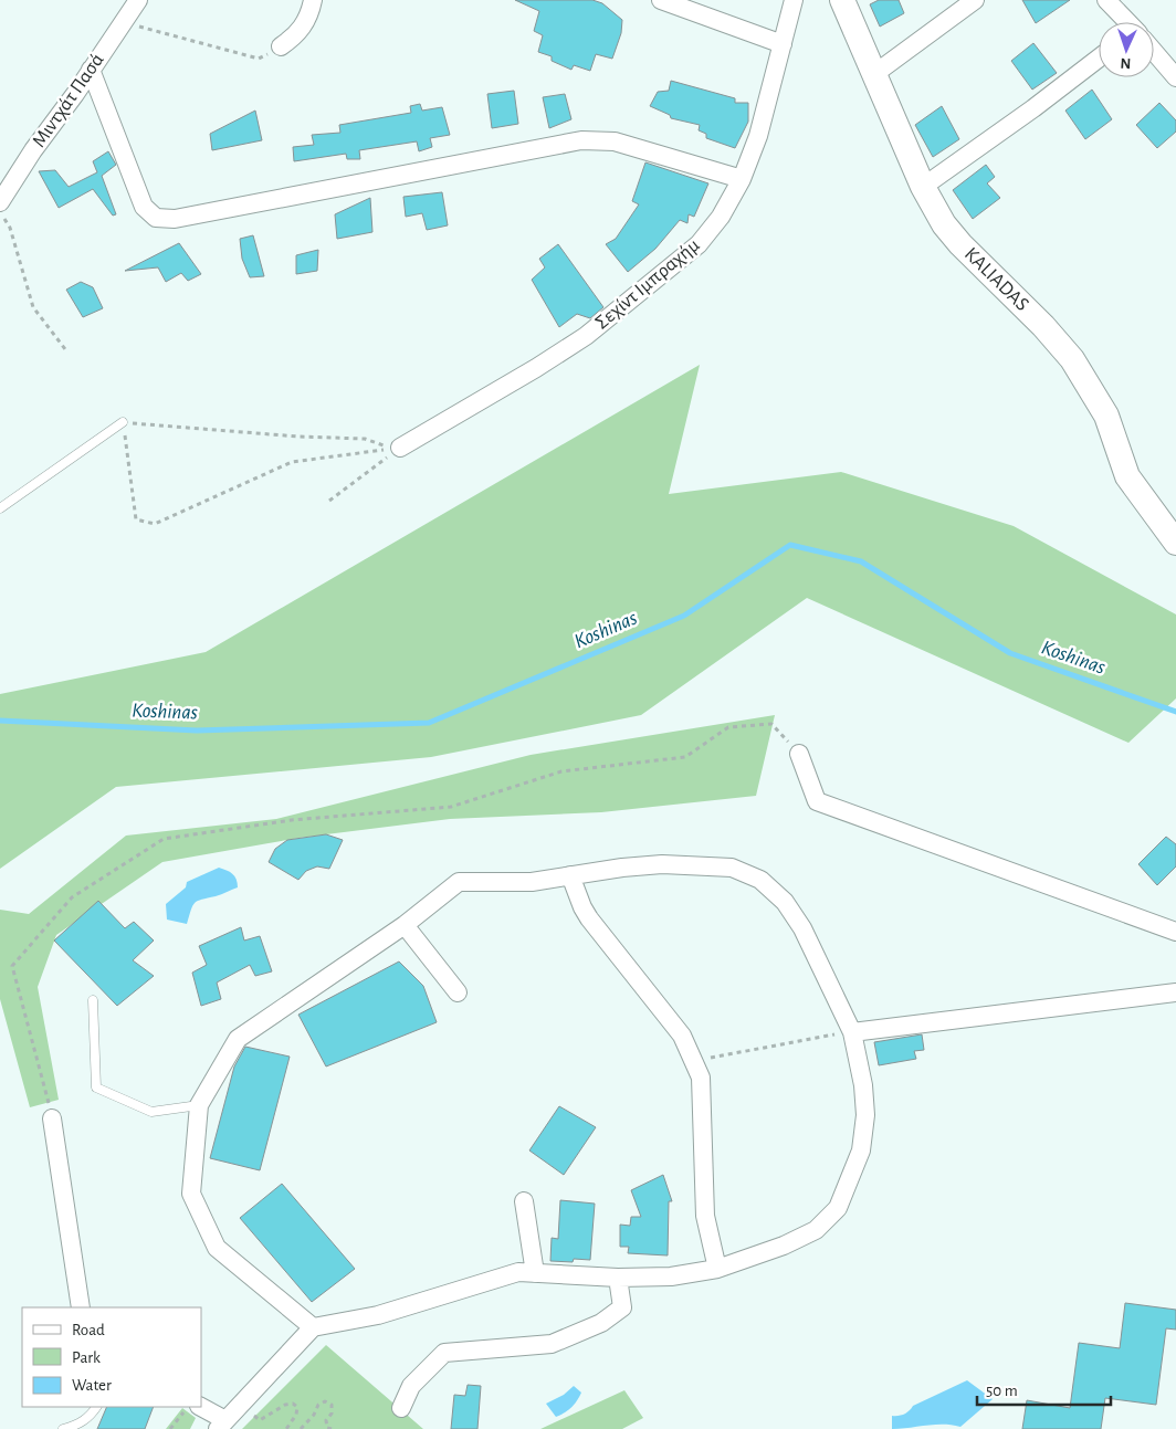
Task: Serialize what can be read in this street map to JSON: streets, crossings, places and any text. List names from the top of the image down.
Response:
{
  "streets": {
    "street": ["Μιντχάτ Πασά", "KALIADAS", "Σεχίντ Ιμπραχήμ"]
  },
  "water": ["Koshinas"],
  "legend": ["Road", "Park", "Water"],
  "scale_bar": "50 m",
  "north": "bottom"
}
